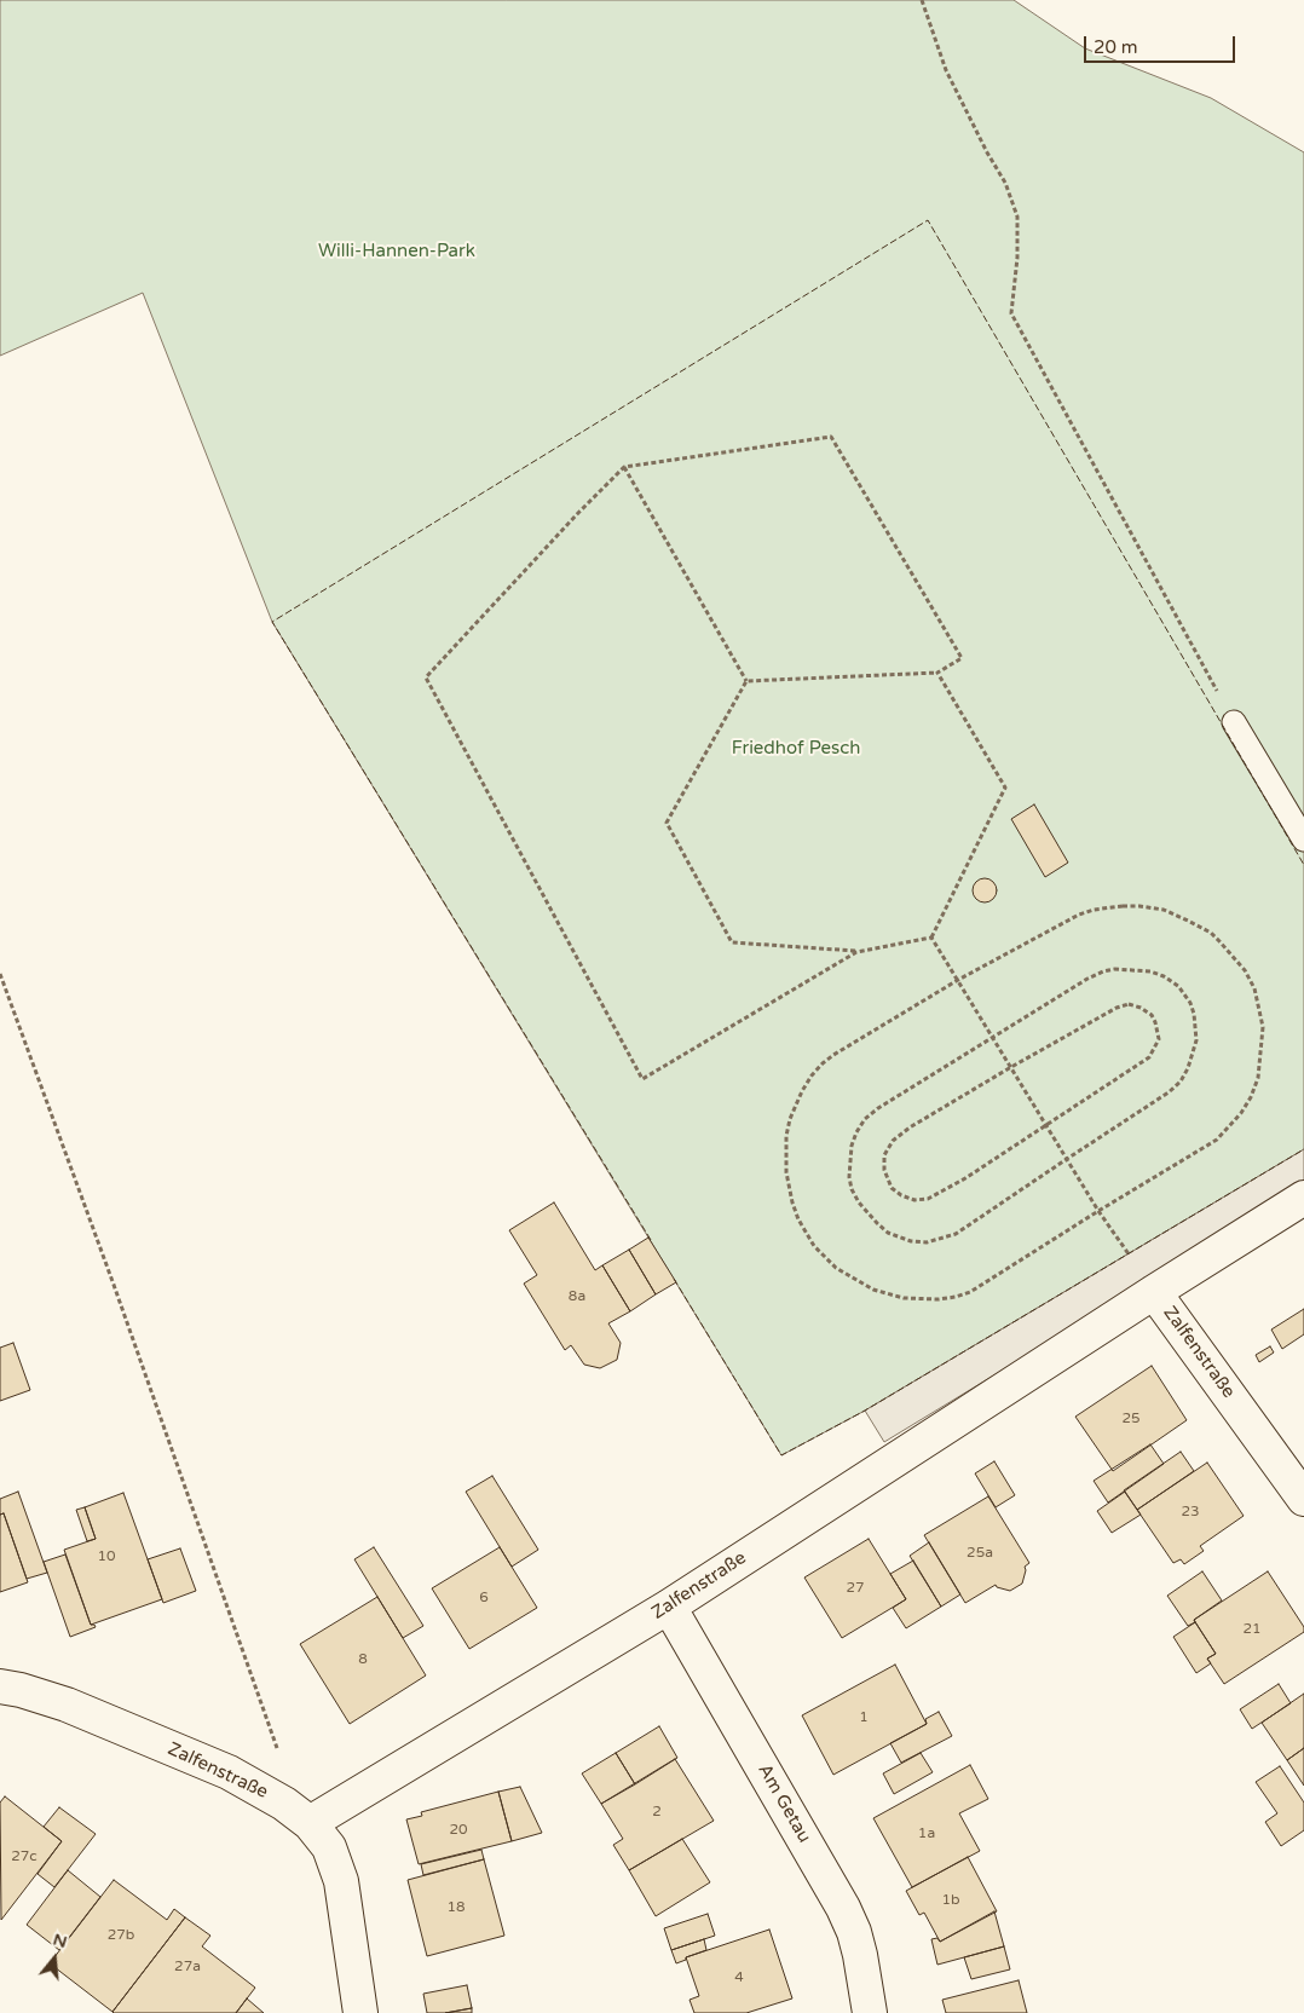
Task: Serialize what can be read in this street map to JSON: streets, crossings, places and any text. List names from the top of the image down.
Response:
{
  "streets": {
    "street": ["Zalfenstraße", "Am Getau"]
  },
  "crossings": [
    ["Zalfenstraße", "Am Getau"]
  ],
  "parks": ["Willi-Hannen-Park", "Friedhof Pesch"],
  "house_numbers": [
    "8a",
    "25",
    "23",
    "25a",
    "10",
    "27",
    "6",
    "21",
    "8",
    "1",
    "2",
    "20",
    "1a",
    "27c",
    "1b",
    "18",
    "27b",
    "27a",
    "4"
  ],
  "scale_bar": "20 m",
  "north": "top"
}
